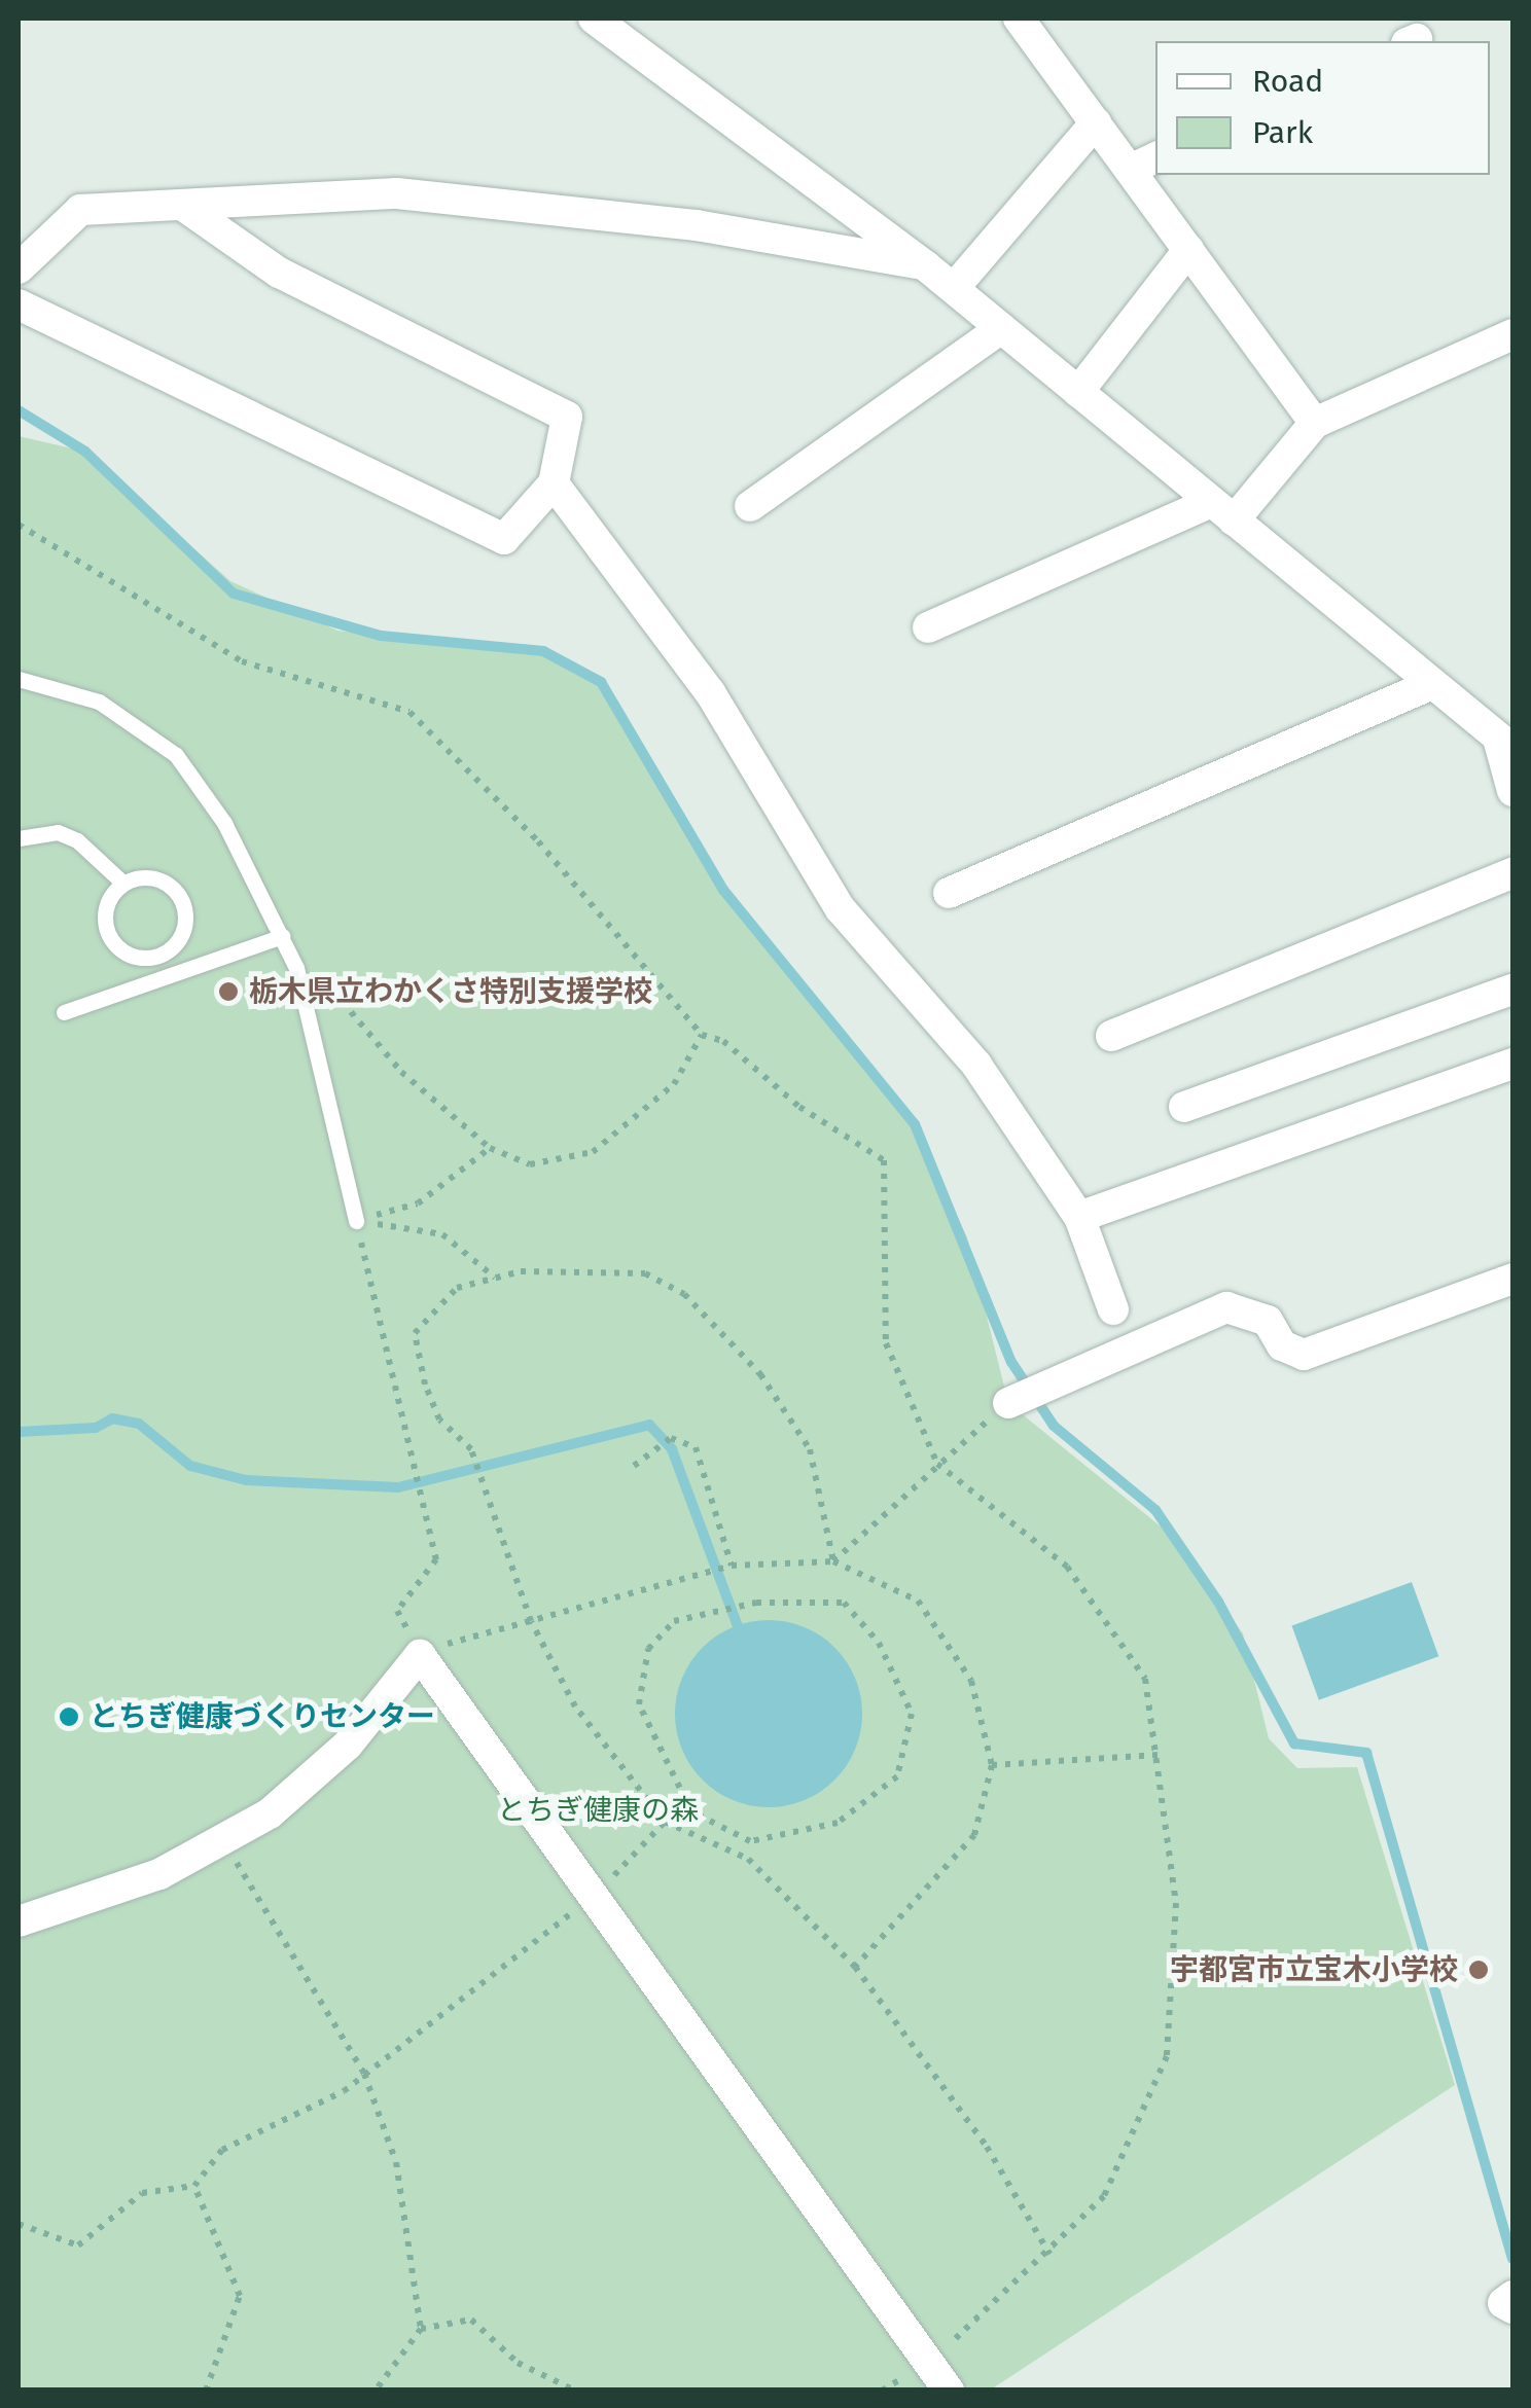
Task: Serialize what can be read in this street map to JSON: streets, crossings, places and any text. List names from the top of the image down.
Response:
{
  "parks": ["とちぎ健康の森"],
  "places": ["栃木県立わかくさ特別支援学校", "とちぎ健康づくりセンター", "宇都宮市立宝木小学校"],
  "legend": ["Road", "Park"]
}
